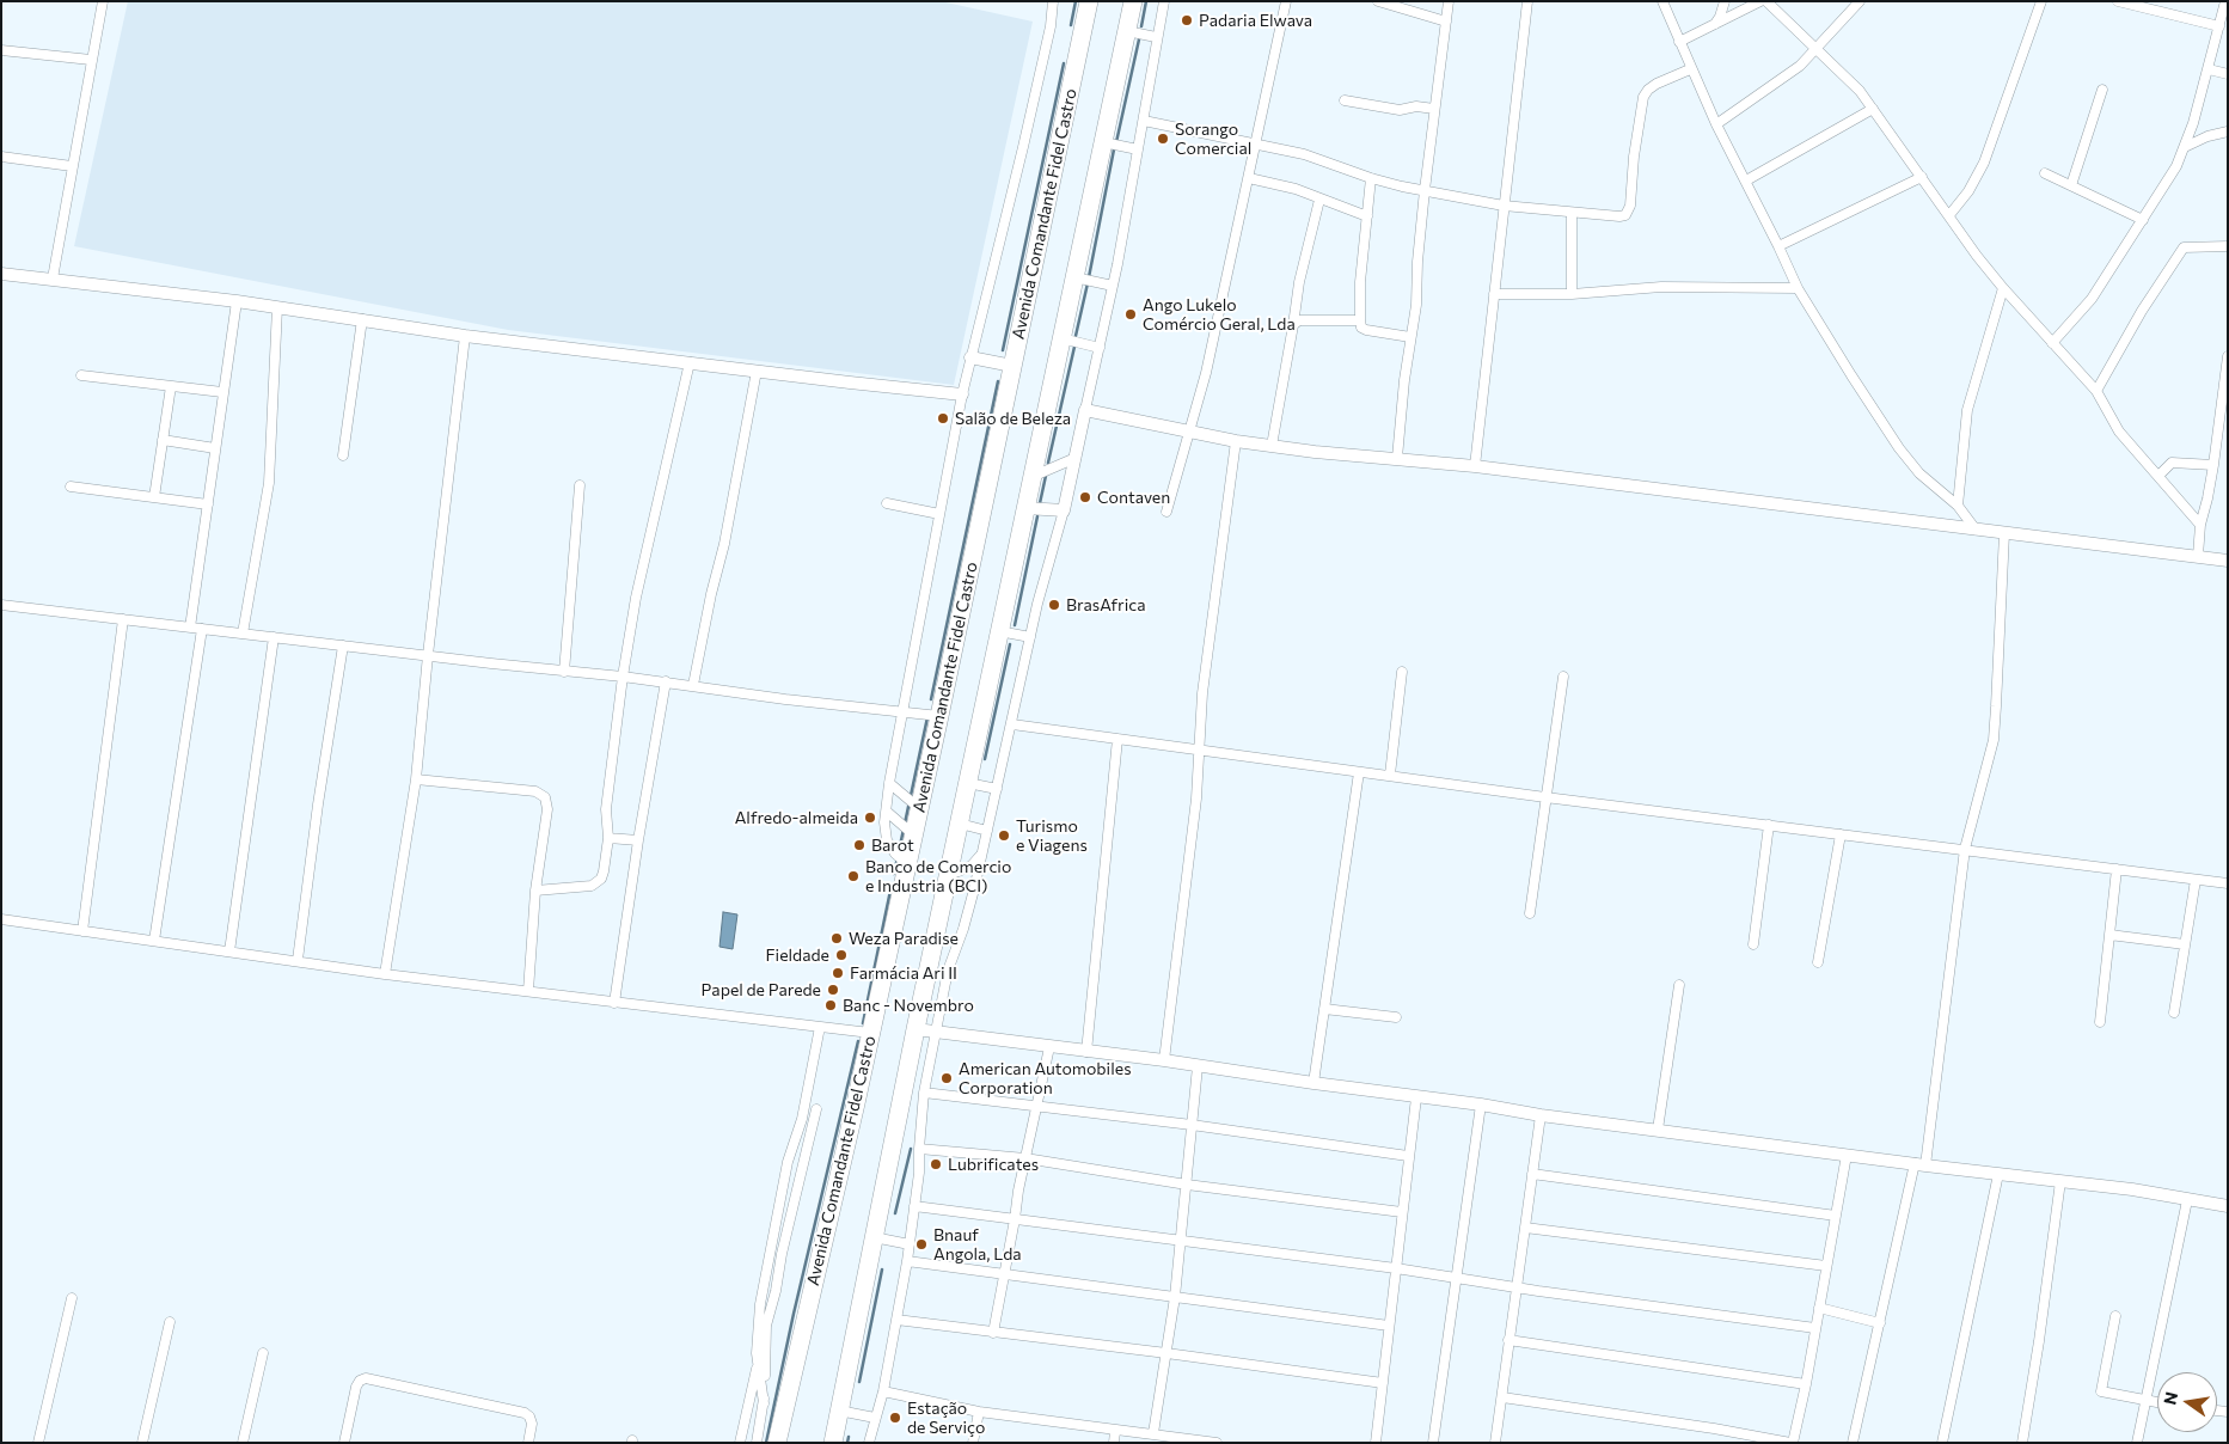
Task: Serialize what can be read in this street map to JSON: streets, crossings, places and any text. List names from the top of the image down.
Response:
{
  "streets": {
    "highway": ["Avenida Comandante Fidel Castro"]
  },
  "places": [
    "Padaria Elwava",
    "Sorango Comercial",
    "Ango Lukelo Comércio Geral, Lda",
    "Salão de Beleza",
    "Contaven",
    "BrasAfrica",
    "Alfredo-almeida",
    "Turismo e Viagens",
    "Barot",
    "Banco de Comercio e Industria (BCI)",
    "Weza Paradise",
    "Fieldade",
    "Farmácia Ari II",
    "Papel de Parede",
    "Banc - Novembro",
    "American Automobiles Corporation",
    "Lubrificates",
    "Bnauf Angola, Lda",
    "Estação de Serviço"
  ],
  "north": "left"
}
